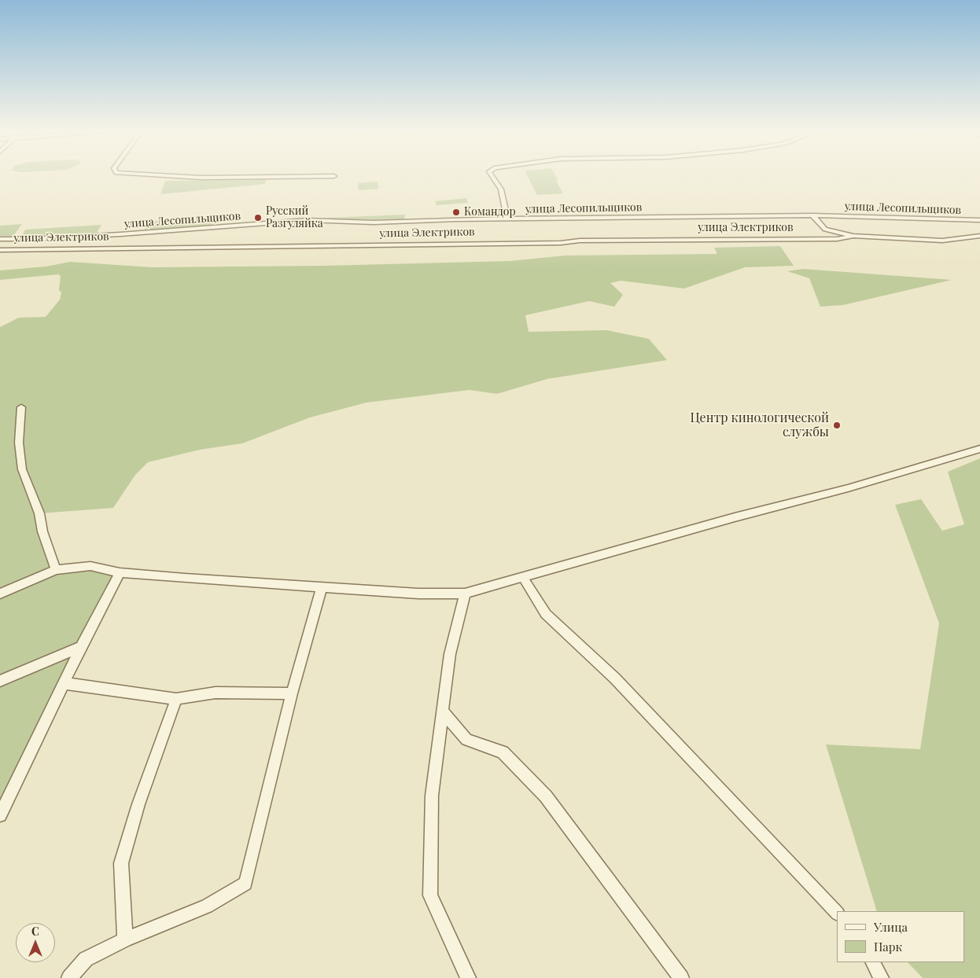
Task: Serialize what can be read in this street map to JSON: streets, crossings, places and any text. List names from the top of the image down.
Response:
{
  "streets": {
    "street": ["улица Лесопильщиков", "улица Электриков"]
  },
  "places": ["Командор", "Русский Разгуляйка", "Центр кинологической службы"],
  "legend": ["Улица", "Парк"],
  "north": "top"
}
